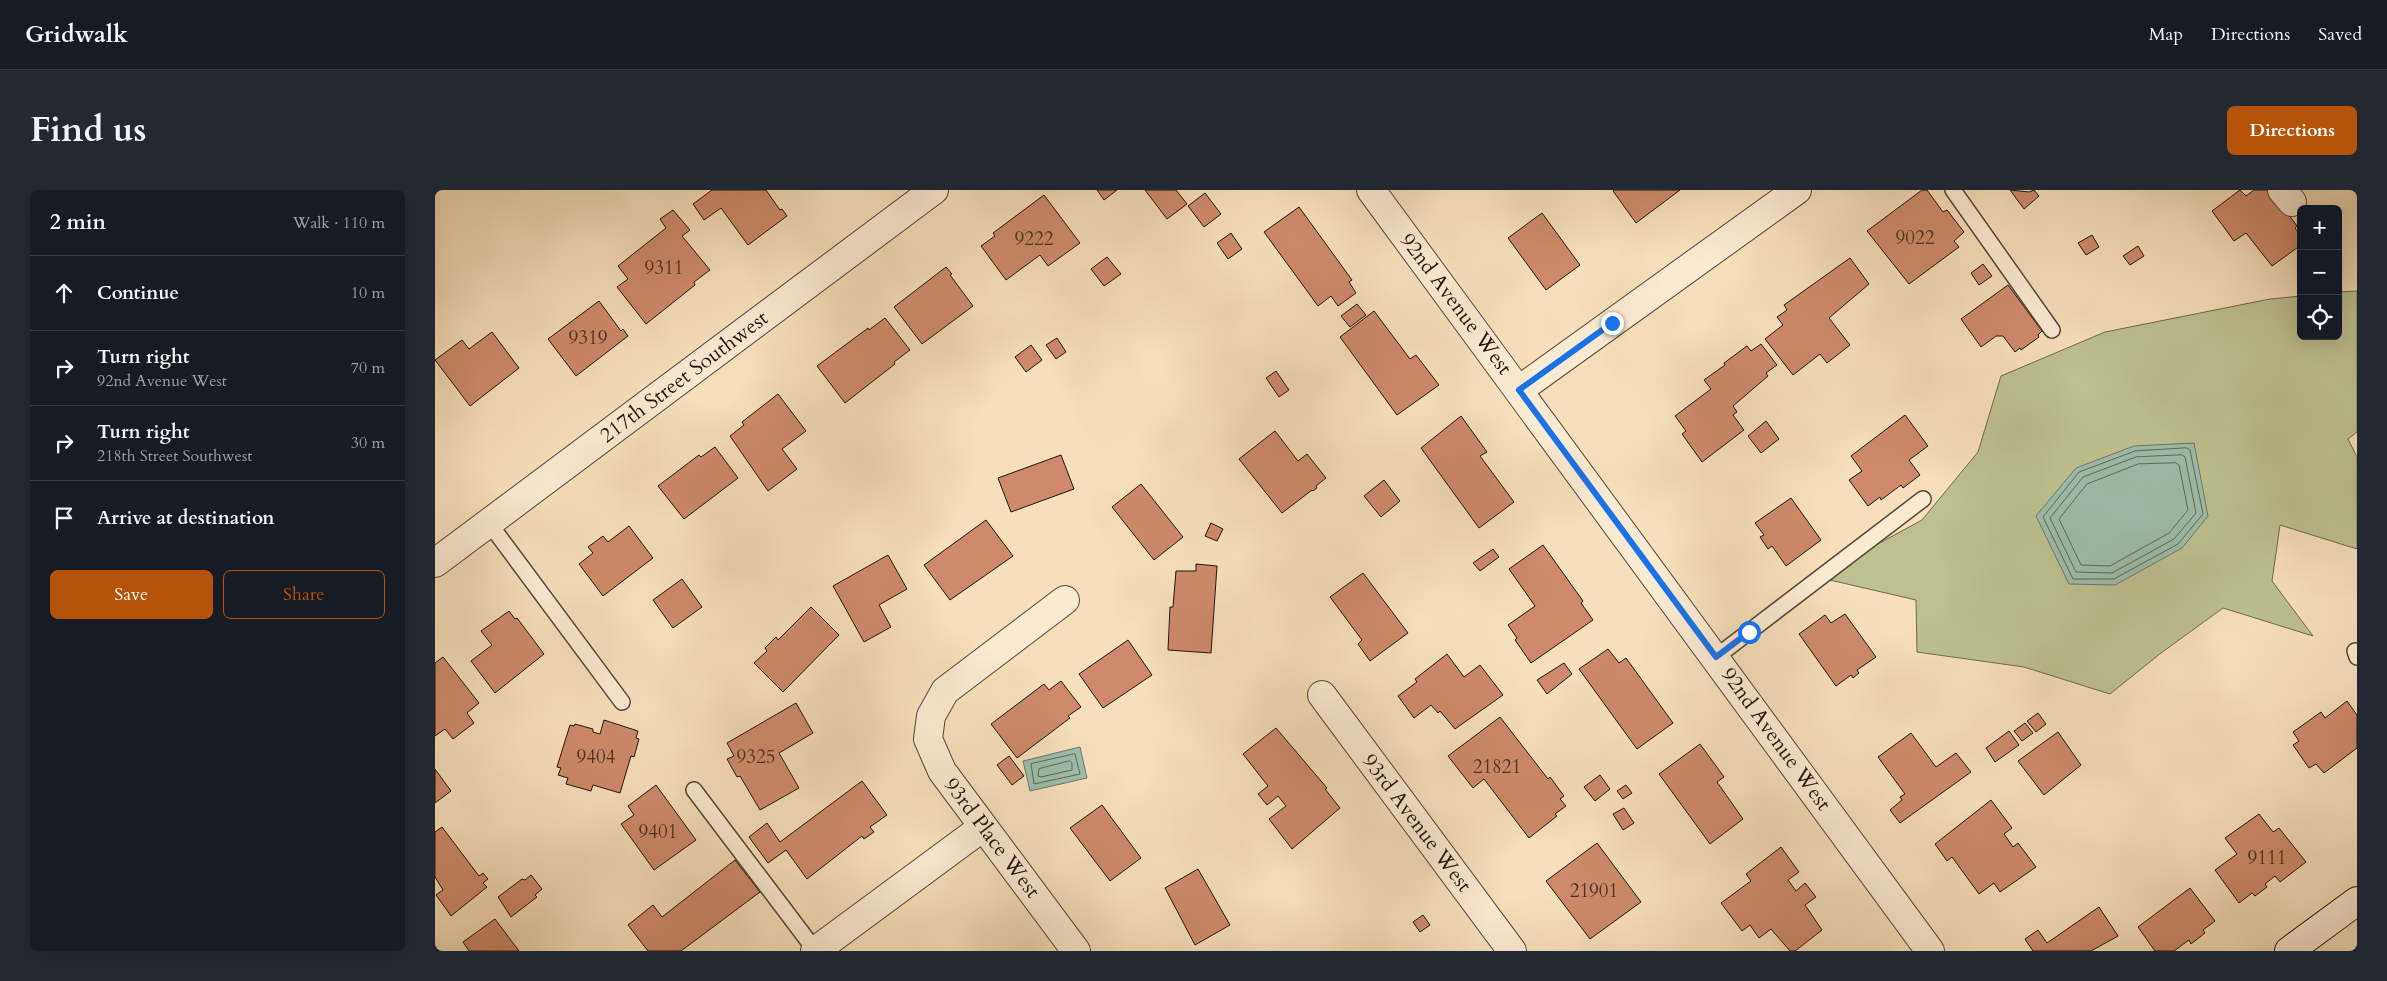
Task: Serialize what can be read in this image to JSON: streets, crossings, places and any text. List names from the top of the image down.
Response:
{
  "streets": {
    "street": [
      "92nd Avenue West",
      "217th Street Southwest",
      "93rd Avenue West",
      "93rd Place West"
    ]
  },
  "house_numbers": [
    "9022",
    "9222",
    "9311",
    "9319",
    "9404",
    "9325",
    "21821",
    "9401",
    "9111",
    "21901"
  ],
  "page": {
    "header": "Gridwalk",
    "nav": ["Map", "Directions", "Saved"],
    "title": "Find us",
    "buttons": [
      "Directions",
      ["Save", "Share"]
    ],
    "heading": ["2 min", "Walk · 110 m"],
    "map_buttons": ["+", "−"],
    "list": [
      ["Continue", "10 m"],
      ["Turn right", "92nd Avenue West", "70 m"],
      ["Turn right", "218th Street Southwest", "30 m"],
      "Arrive at destination"
    ]
  }
}
